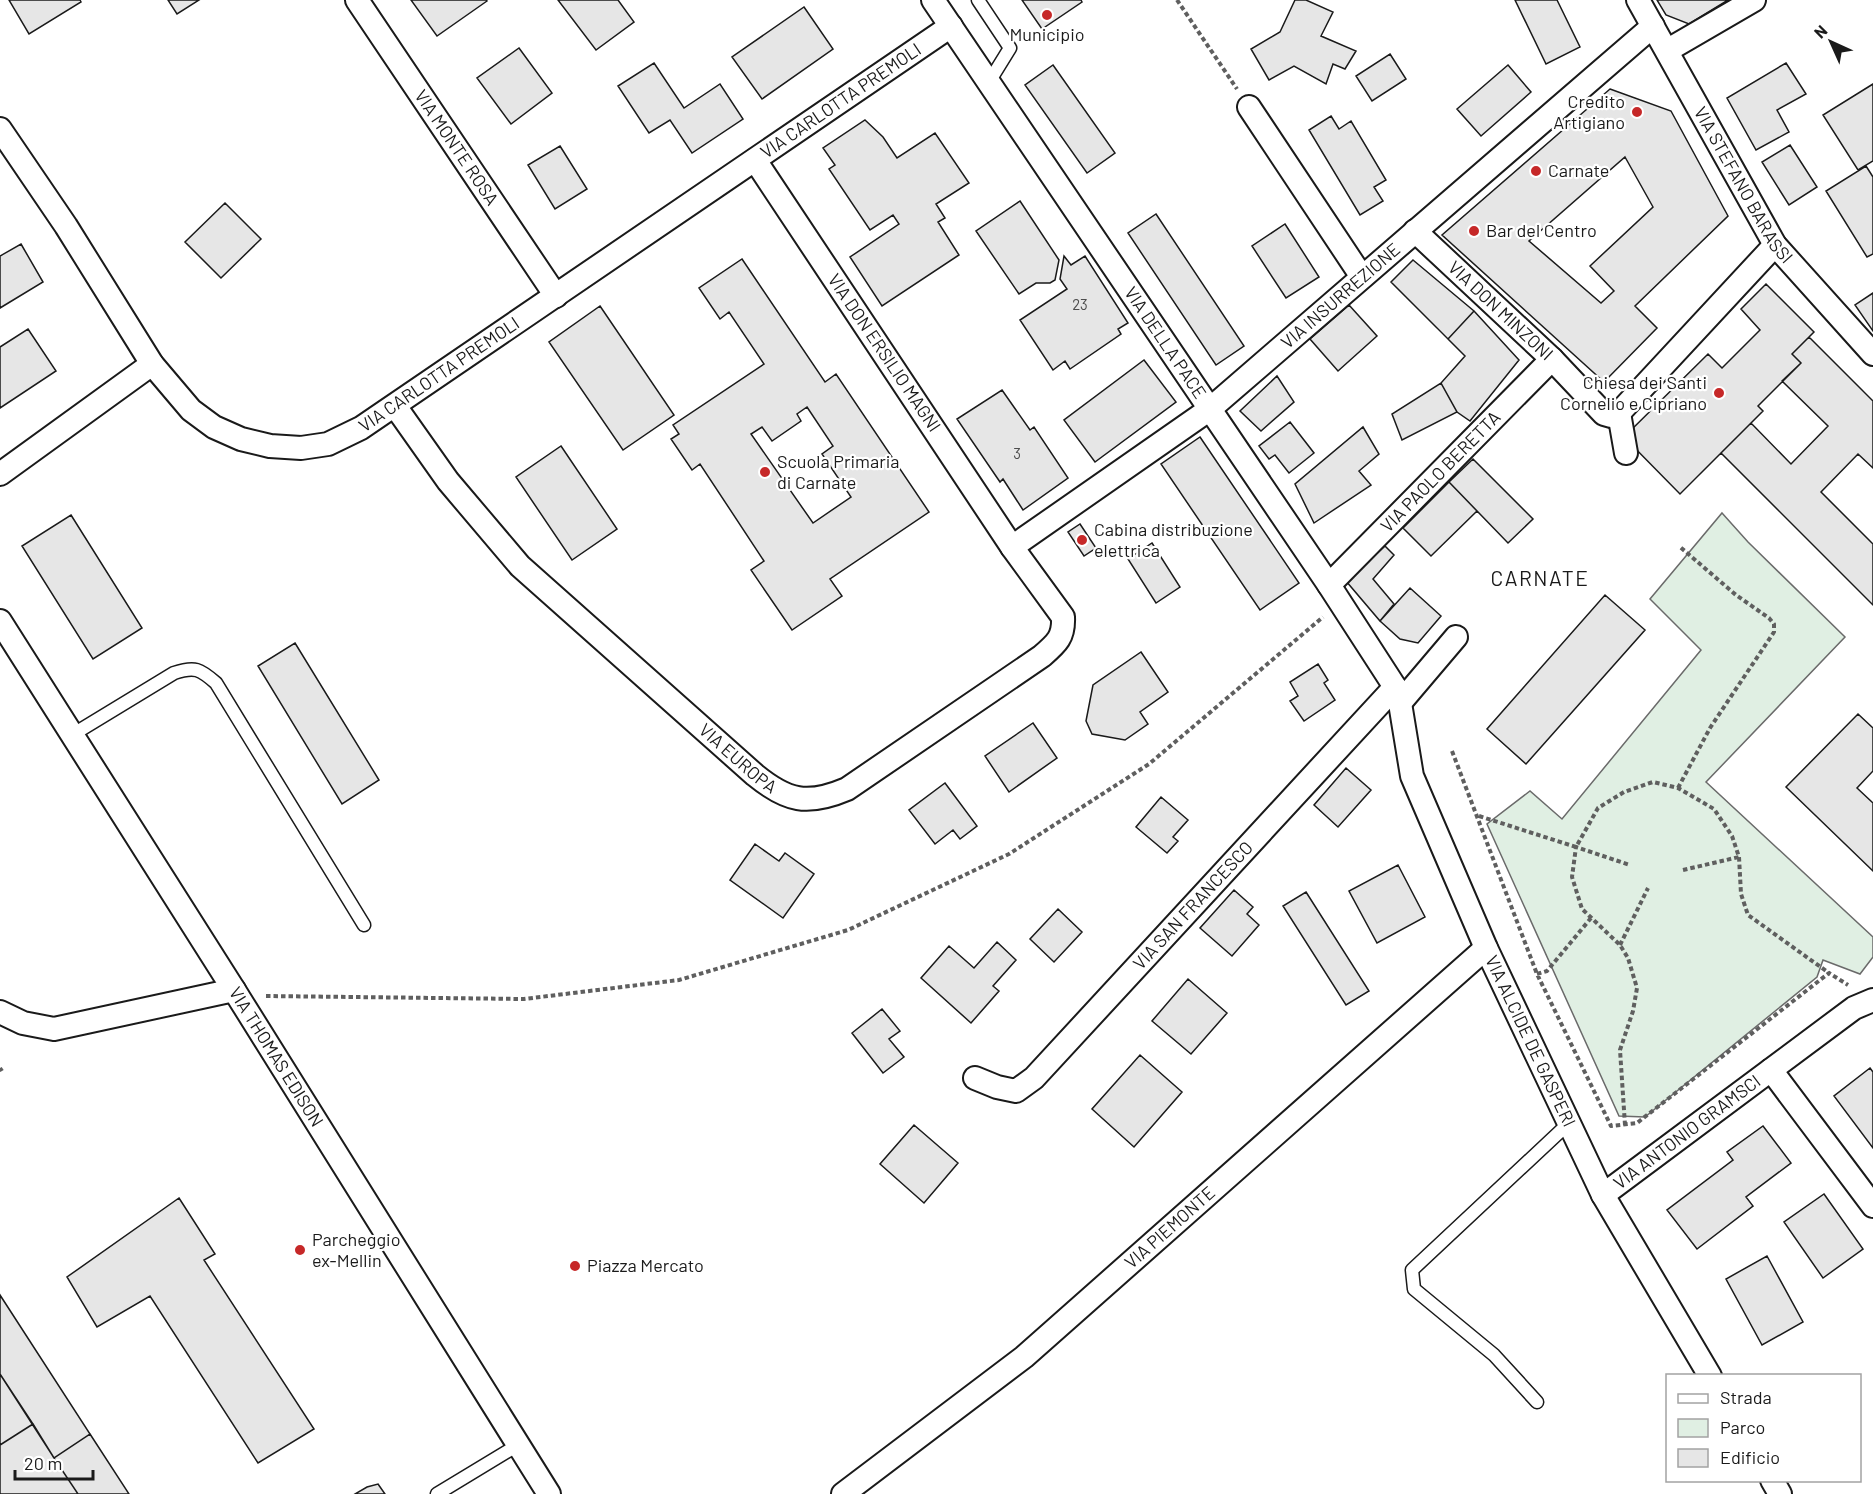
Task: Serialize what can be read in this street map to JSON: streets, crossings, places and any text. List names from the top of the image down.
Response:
{
  "streets": {
    "street": [
      "VIA CARLOTTA PREMOLI",
      "VIA MONTE ROSA",
      "VIA STEFANO BARASSI",
      "VIA INSURREZIONE",
      "VIA DON MINZONI",
      "VIA DELLA PACE",
      "VIA DON ERSILIO MAGNI",
      "VIA PAOLO BERETTA",
      "VIA EUROPA",
      "VIA SAN FRANCESCO",
      "VIA ALCIDE DE GASPERI",
      "VIA THOMAS EDISON",
      "VIA ANTONIO GRAMSCI",
      "VIA PIEMONTE"
    ]
  },
  "crossings": [
    ["VIA CARLOTTA PREMOLI", "VIA MONTE ROSA"],
    ["VIA CARLOTTA PREMOLI", "VIA DELLA PACE"],
    ["VIA CARLOTTA PREMOLI", "VIA DON ERSILIO MAGNI"],
    ["VIA CARLOTTA PREMOLI", "VIA EUROPA"],
    ["VIA STEFANO BARASSI", "VIA INSURREZIONE"],
    ["VIA INSURREZIONE", "VIA DON MINZONI"],
    ["VIA INSURREZIONE", "VIA DELLA PACE"],
    ["VIA INSURREZIONE", "VIA DON ERSILIO MAGNI"],
    ["VIA INSURREZIONE", "VIA EUROPA"],
    ["VIA DON MINZONI", "VIA PAOLO BERETTA"],
    ["VIA DELLA PACE", "VIA PAOLO BERETTA"],
    ["VIA DELLA PACE", "VIA SAN FRANCESCO"],
    ["VIA DELLA PACE", "VIA ALCIDE DE GASPERI"],
    ["VIA DON ERSILIO MAGNI", "VIA EUROPA"],
    ["VIA SAN FRANCESCO", "VIA ALCIDE DE GASPERI"],
    ["VIA ALCIDE DE GASPERI", "VIA ANTONIO GRAMSCI"],
    ["VIA ALCIDE DE GASPERI", "VIA PIEMONTE"]
  ],
  "districts": ["CARNATE"],
  "places": [
    "Municipio",
    "Credito Artigiano",
    "Carnate",
    "Bar del Centro",
    "Chiesa dei Santi Cornelio e Cipriano",
    "Scuola Primaria di Carnate",
    "Cabina distribuzione elettrica",
    "Parcheggio ex-Mellin",
    "Piazza Mercato"
  ],
  "house_numbers": ["23", "3"],
  "legend": ["Strada", "Parco", "Edificio"],
  "scale_bar": "20 m",
  "north": "top left"
}
